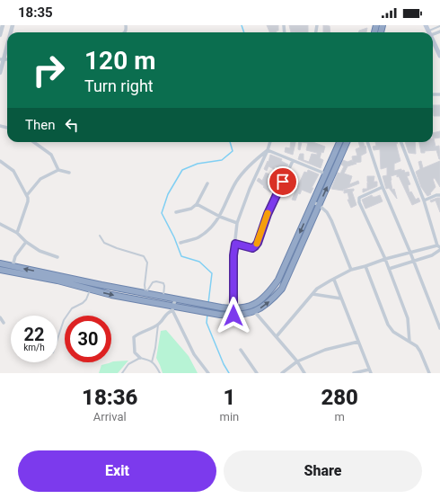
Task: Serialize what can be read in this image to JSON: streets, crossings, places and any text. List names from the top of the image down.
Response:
{
  "page": {
    "status": "18:35",
    "turn": ["120 m", "Turn right"],
    "then": "Then",
    "speed": "22 km/h",
    "limit": "30",
    "eta": [
      "18:36",
      "Arrival",
      "1",
      "min",
      "280",
      "m"
    ],
    "buttons": ["Exit", "Share"]
  }
}
